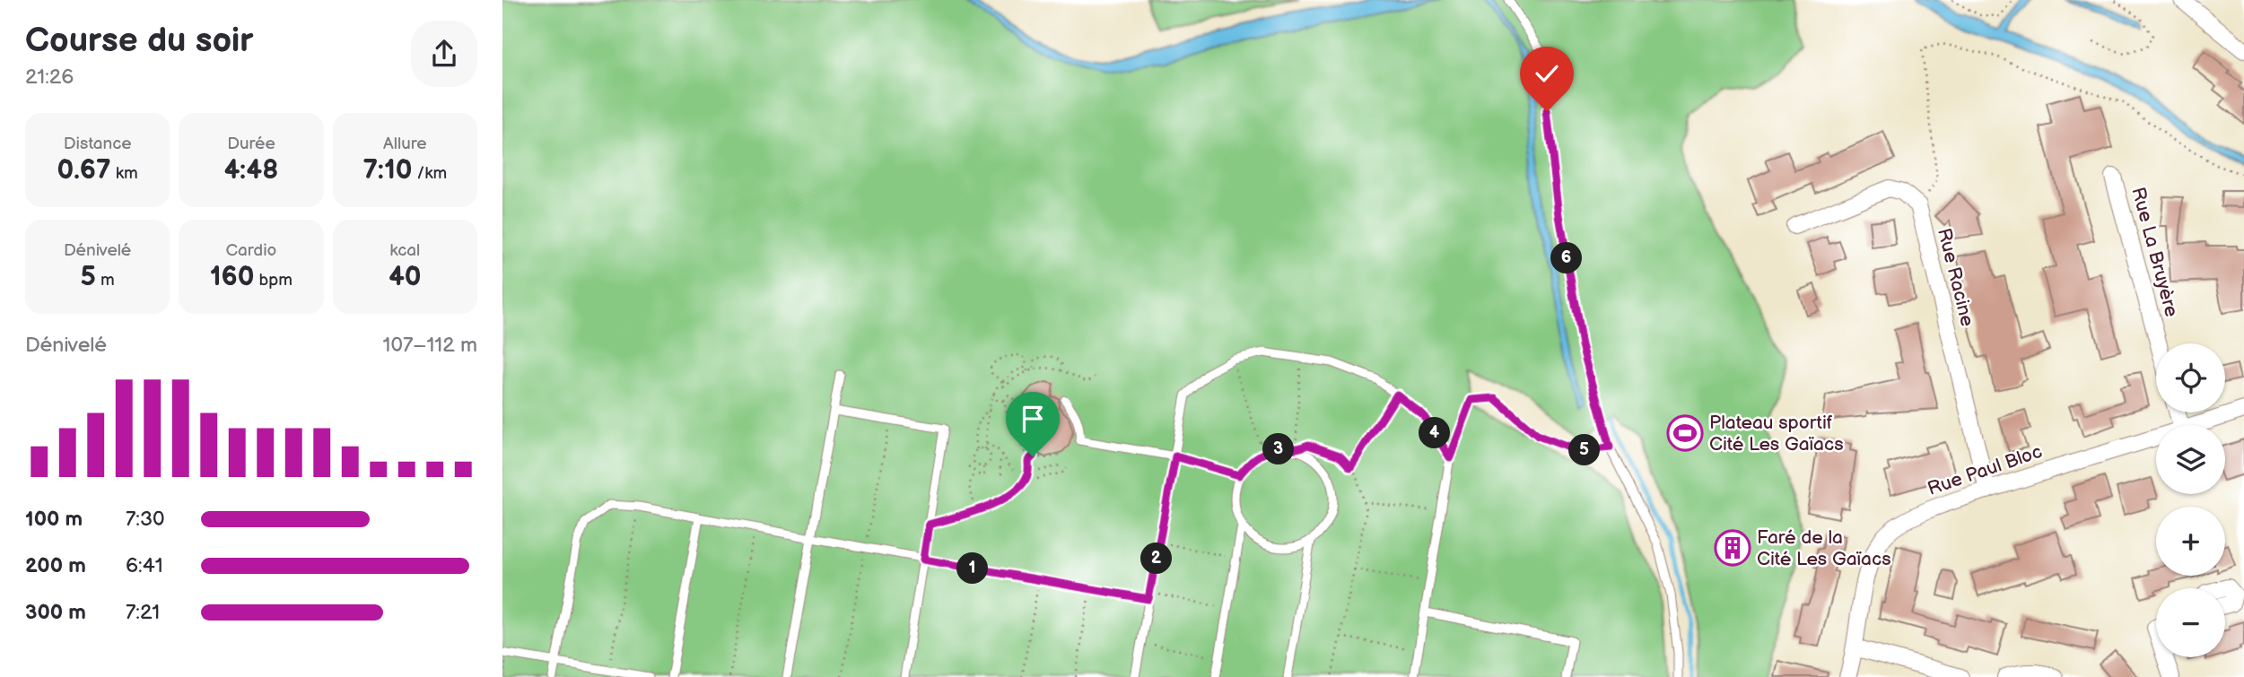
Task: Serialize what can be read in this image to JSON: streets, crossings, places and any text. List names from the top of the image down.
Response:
{
  "streets": {
    "street": ["Rue La Bruyère", "Rue Racine", "Rue Paul Bloc"]
  },
  "crossings": [
    ["Rue Racine", "Rue Paul Bloc"]
  ],
  "places": {
    "sports": ["Plateau sportif Cité Les Gaïacs"],
    "building": ["Faré de la Cité Les Gaïacs"]
  },
  "page": {
    "heading": ["Course du soir", "21:26"],
    "stats": [
      ["Distance", "0.67 km"],
      ["Durée", "4:48"],
      ["Allure", "7:10 /km"],
      ["Dénivelé", "5 m"],
      ["Cardio", "160 bpm"],
      ["kcal", "40"]
    ],
    "pins": [
      "6",
      "4",
      "3",
      "5",
      "2",
      "1"
    ],
    "chart": ["Dénivelé", "107–112 m"],
    "map_buttons": ["+", "−"],
    "list": [
      {
        "name": "100 m",
        "note": "7:30"
      },
      {
        "name": "200 m",
        "note": "6:41"
      },
      {
        "name": "300 m",
        "note": "7:21"
      }
    ]
  }
}
